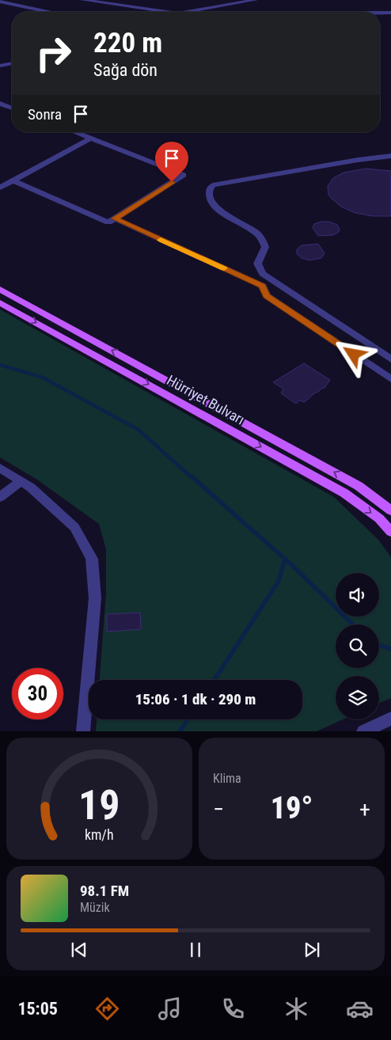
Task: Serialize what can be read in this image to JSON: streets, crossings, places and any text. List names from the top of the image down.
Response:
{
  "streets": {
    "main road": ["Hürriyet Bulvarı"]
  },
  "page": {
    "turn": ["220 m", "Sağa dön"],
    "then": "Sonra",
    "limit": "30",
    "trip": "15:06 · 1 dk · 290 m",
    "tile": "Klima",
    "heat": ["−", "19°", "+"],
    "song": ["98.1 FM", "Müzik"],
    "tabs": "15:05",
    "gauge": ["19", "km/h"]
  }
}
